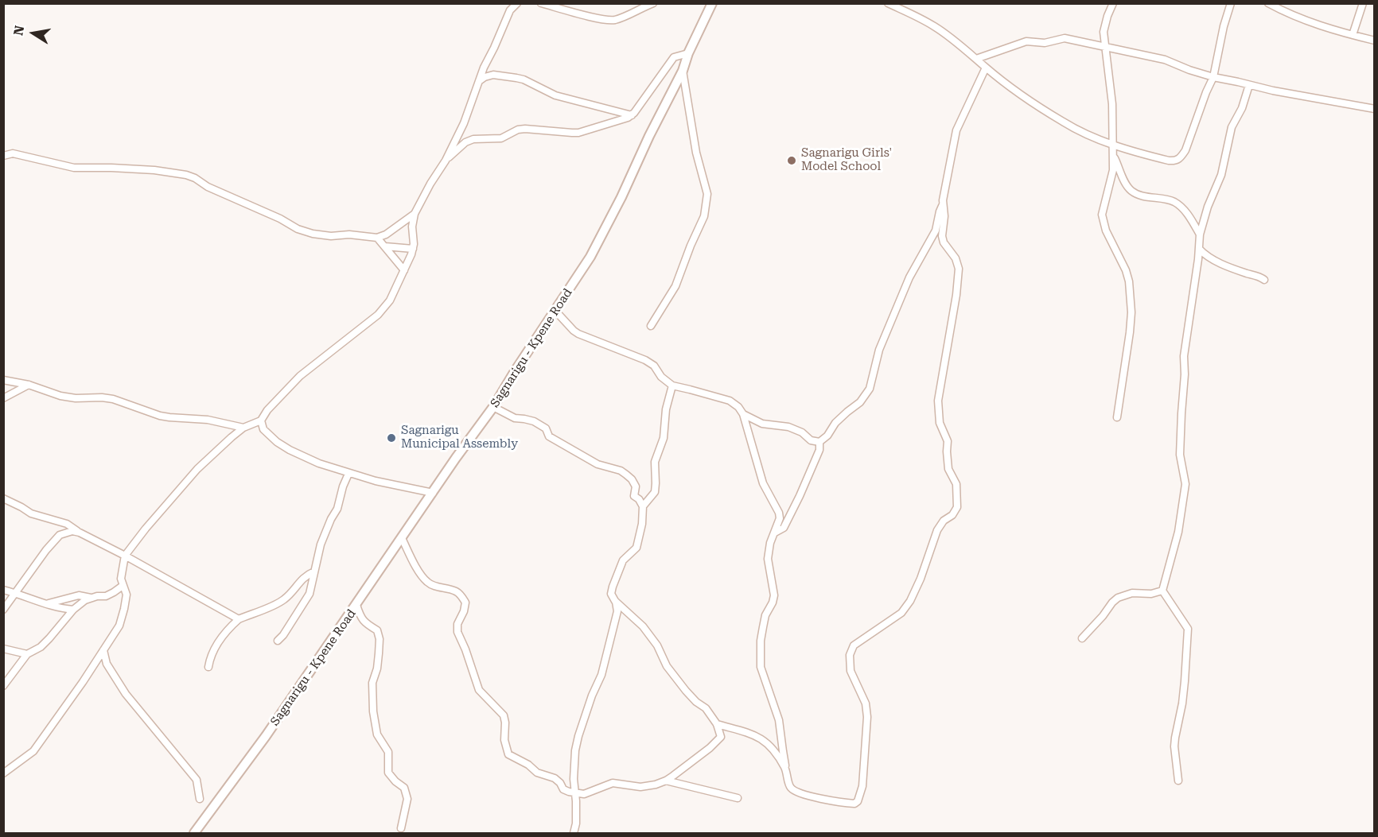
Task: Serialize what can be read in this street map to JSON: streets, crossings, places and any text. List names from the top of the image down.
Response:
{
  "streets": {
    "street": ["Sagnarigu - Kpene Road"]
  },
  "places": ["Sagnarigu Girls' Model School", "Sagnarigu Municipal Assembly"],
  "north": "left"
}
